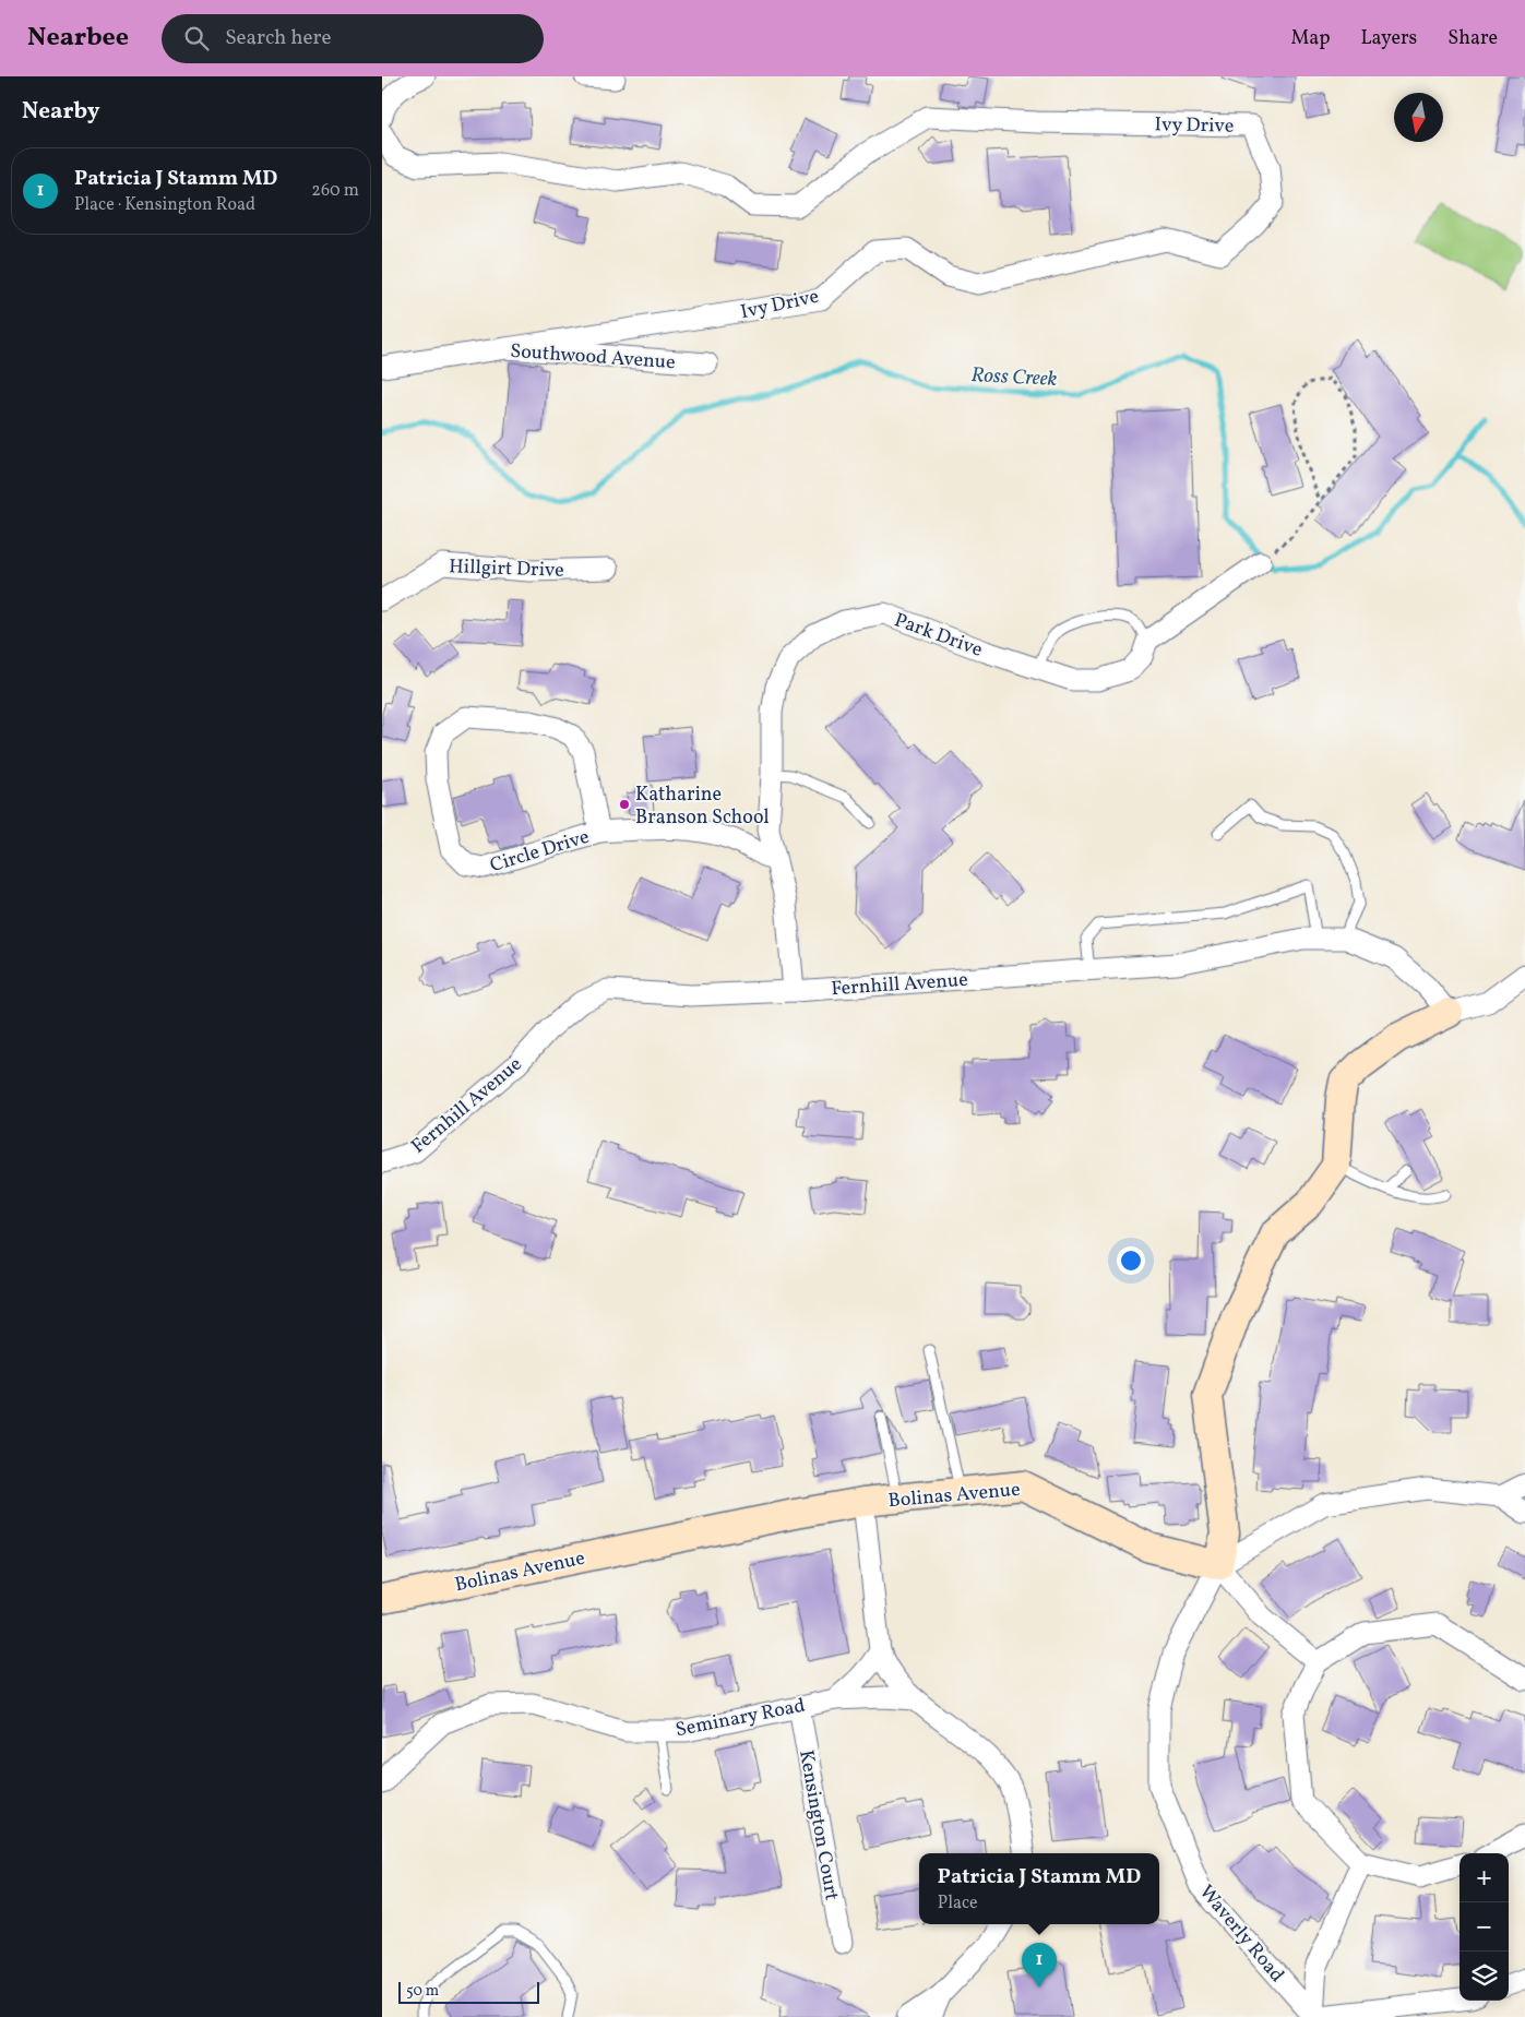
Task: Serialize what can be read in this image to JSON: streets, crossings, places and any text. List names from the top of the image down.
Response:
{
  "streets": {
    "street": [
      "Ivy Drive",
      "Southwood Avenue",
      "Hillgirt Drive",
      "Park Drive",
      "Circle Drive",
      "Fernhill Avenue",
      "Bolinas Avenue",
      "Seminary Road",
      "Kensington Court",
      "Waverly Road"
    ]
  },
  "crossings": [
    ["Ivy Drive", "Southwood Avenue"],
    ["Park Drive", "Circle Drive"],
    ["Park Drive", "Fernhill Avenue"],
    ["Bolinas Avenue", "Waverly Road"],
    ["Seminary Road", "Kensington Court"]
  ],
  "water": ["Ross Creek"],
  "places": ["Katharine Branson School"],
  "scale_bar": "50 m",
  "north": "bottom",
  "page": {
    "header": "Nearbee",
    "search": "Search here",
    "nav": ["Map", "Layers", "Share"],
    "heading": "Nearby",
    "list": [
      {
        "mark": "1",
        "name": "Patricia J Stamm MD",
        "note": "Place · Kensington Road",
        "value": "260 m"
      }
    ],
    "map_buttons": ["+", "−"],
    "popup": ["Patricia J Stamm MD", "Place"],
    "pins": "1",
    "scale": "50 m"
  }
}
